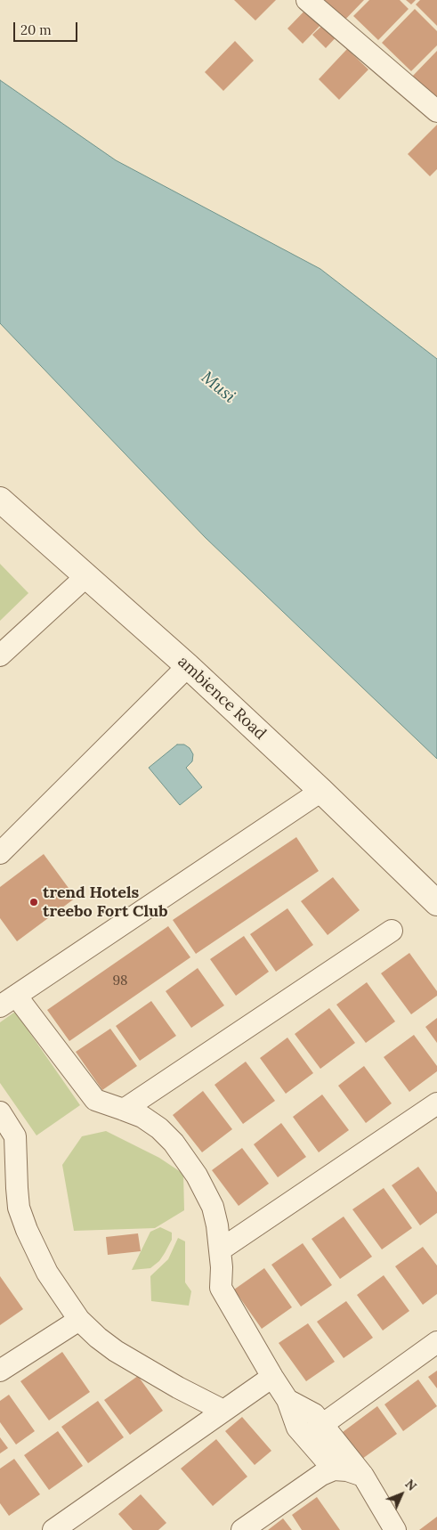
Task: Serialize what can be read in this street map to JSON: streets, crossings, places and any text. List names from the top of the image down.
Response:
{
  "streets": {
    "street": ["ambience Road"]
  },
  "water": ["Musi"],
  "places": ["trend Hotels treebo Fort Club"],
  "house_numbers": ["98"],
  "scale_bar": "20 m",
  "north": "top right"
}
